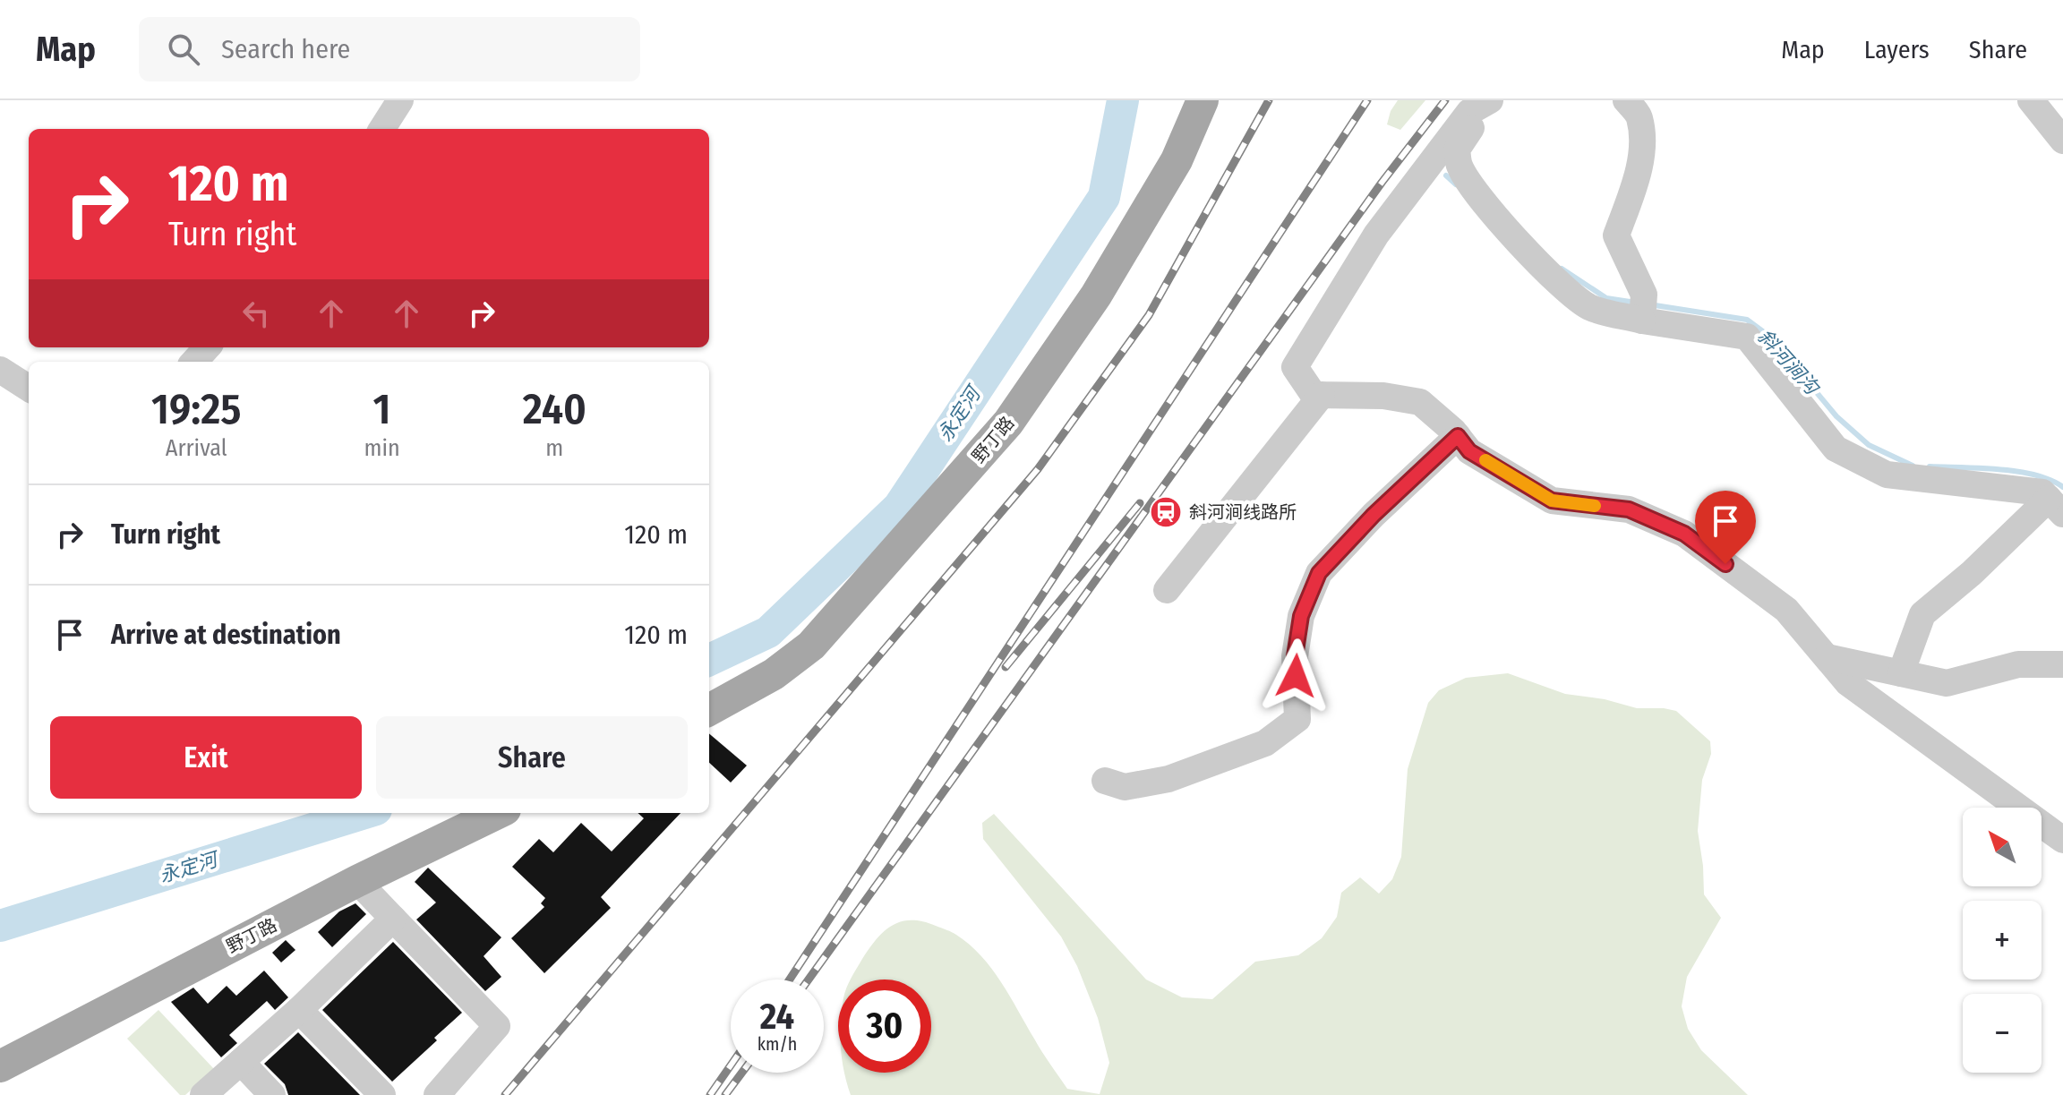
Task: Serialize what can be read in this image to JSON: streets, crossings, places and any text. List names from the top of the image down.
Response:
{
  "streets": {
    "main road": ["野丁路"]
  },
  "water": ["斜河涧沟", "永定河"],
  "places": {
    "station": ["斜河涧线路所"]
  },
  "north": "top left",
  "page": {
    "header": "Map",
    "search": "Search here",
    "nav": ["Map", "Layers", "Share"],
    "turn": ["120 m", "Turn right"],
    "eta": [
      "19:25",
      "Arrival",
      "1",
      "min",
      "240",
      "m"
    ],
    "list": [
      {
        "name": "Turn right",
        "value": "120 m"
      },
      {
        "name": "Arrive at destination",
        "value": "120 m"
      }
    ],
    "buttons": ["Exit", "Share"],
    "map_buttons": ["+", "−"],
    "speed": "24 km/h",
    "limit": "30"
  }
}
